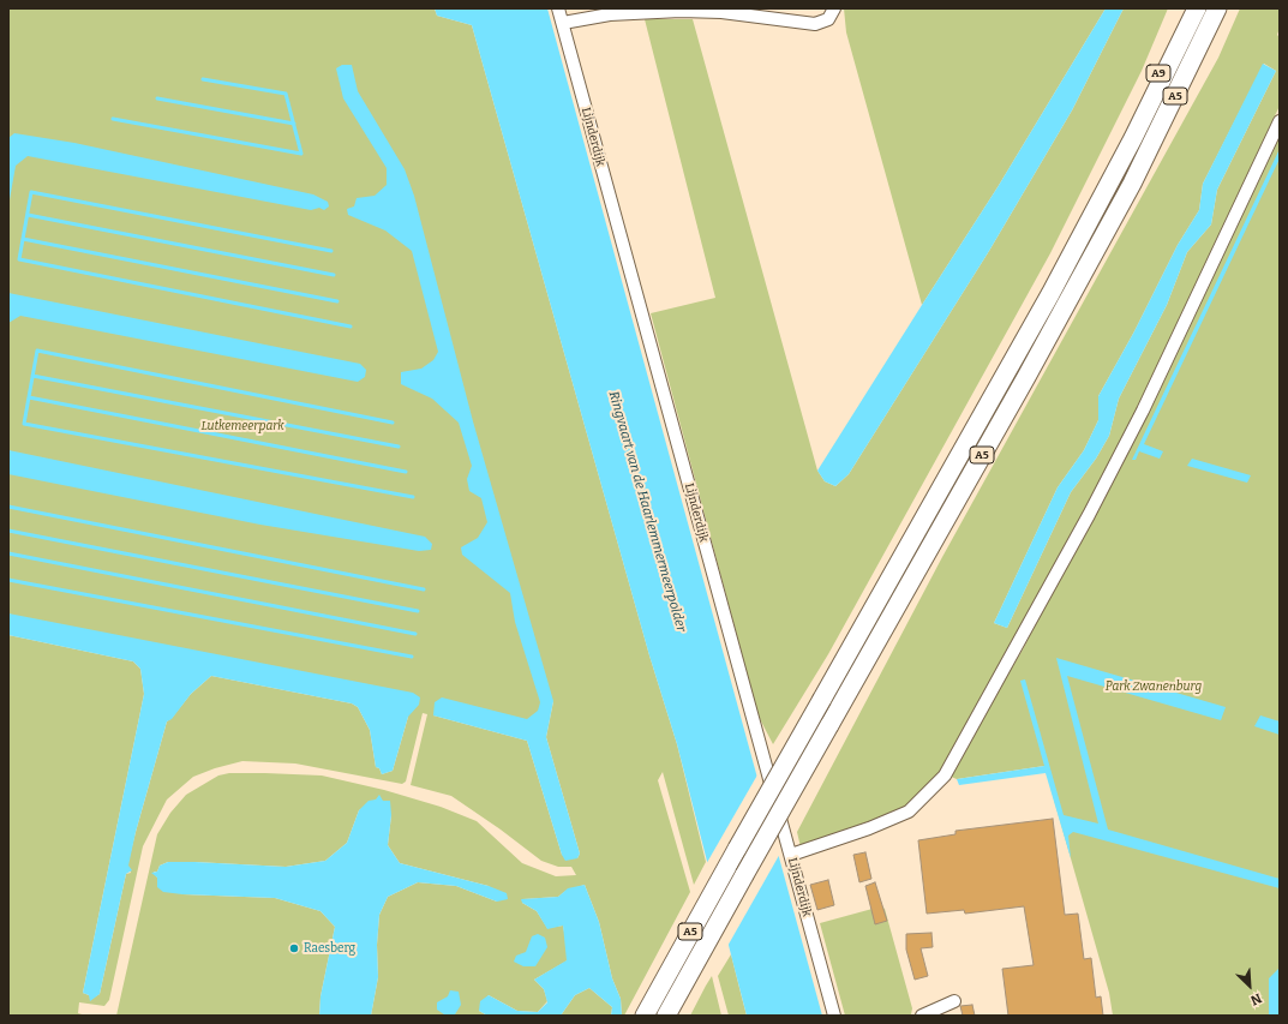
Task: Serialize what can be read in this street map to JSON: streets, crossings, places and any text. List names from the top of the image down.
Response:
{
  "streets": {
    "highway": ["A9", "A5"],
    "street": ["Lijnderdijk"]
  },
  "crossings": [
    ["A9", "A5"]
  ],
  "water": ["Ringvaart van de Haarlemmermeerpolder"],
  "parks": ["Lutkemeerpark", "Park Zwanenburg"],
  "places": ["Raesberg"],
  "north": "bottom right"
}
